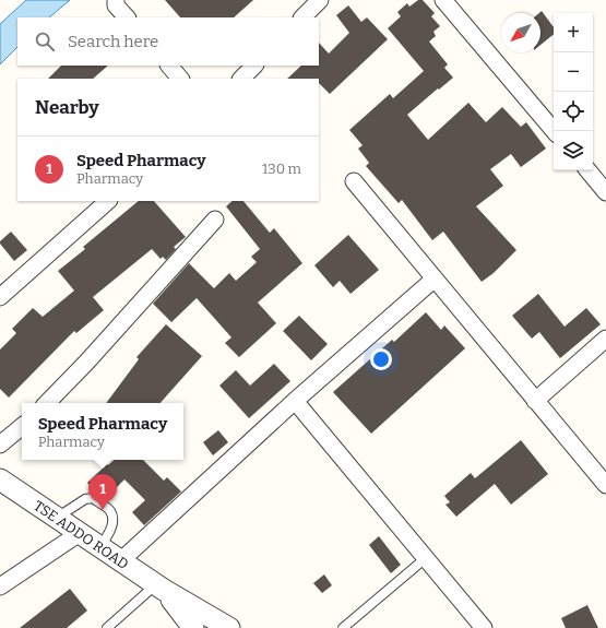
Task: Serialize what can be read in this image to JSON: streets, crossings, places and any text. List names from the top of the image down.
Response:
{
  "streets": {
    "street": ["TSE ADDO ROAD"]
  },
  "north": "bottom left",
  "page": {
    "map_buttons": ["+", "−"],
    "search": "Search here",
    "heading": "Nearby",
    "list": [
      {
        "mark": "1",
        "name": "Speed Pharmacy",
        "note": "Pharmacy",
        "value": "130 m"
      }
    ],
    "popup": ["Speed Pharmacy", "Pharmacy"],
    "pins": "1"
  }
}
